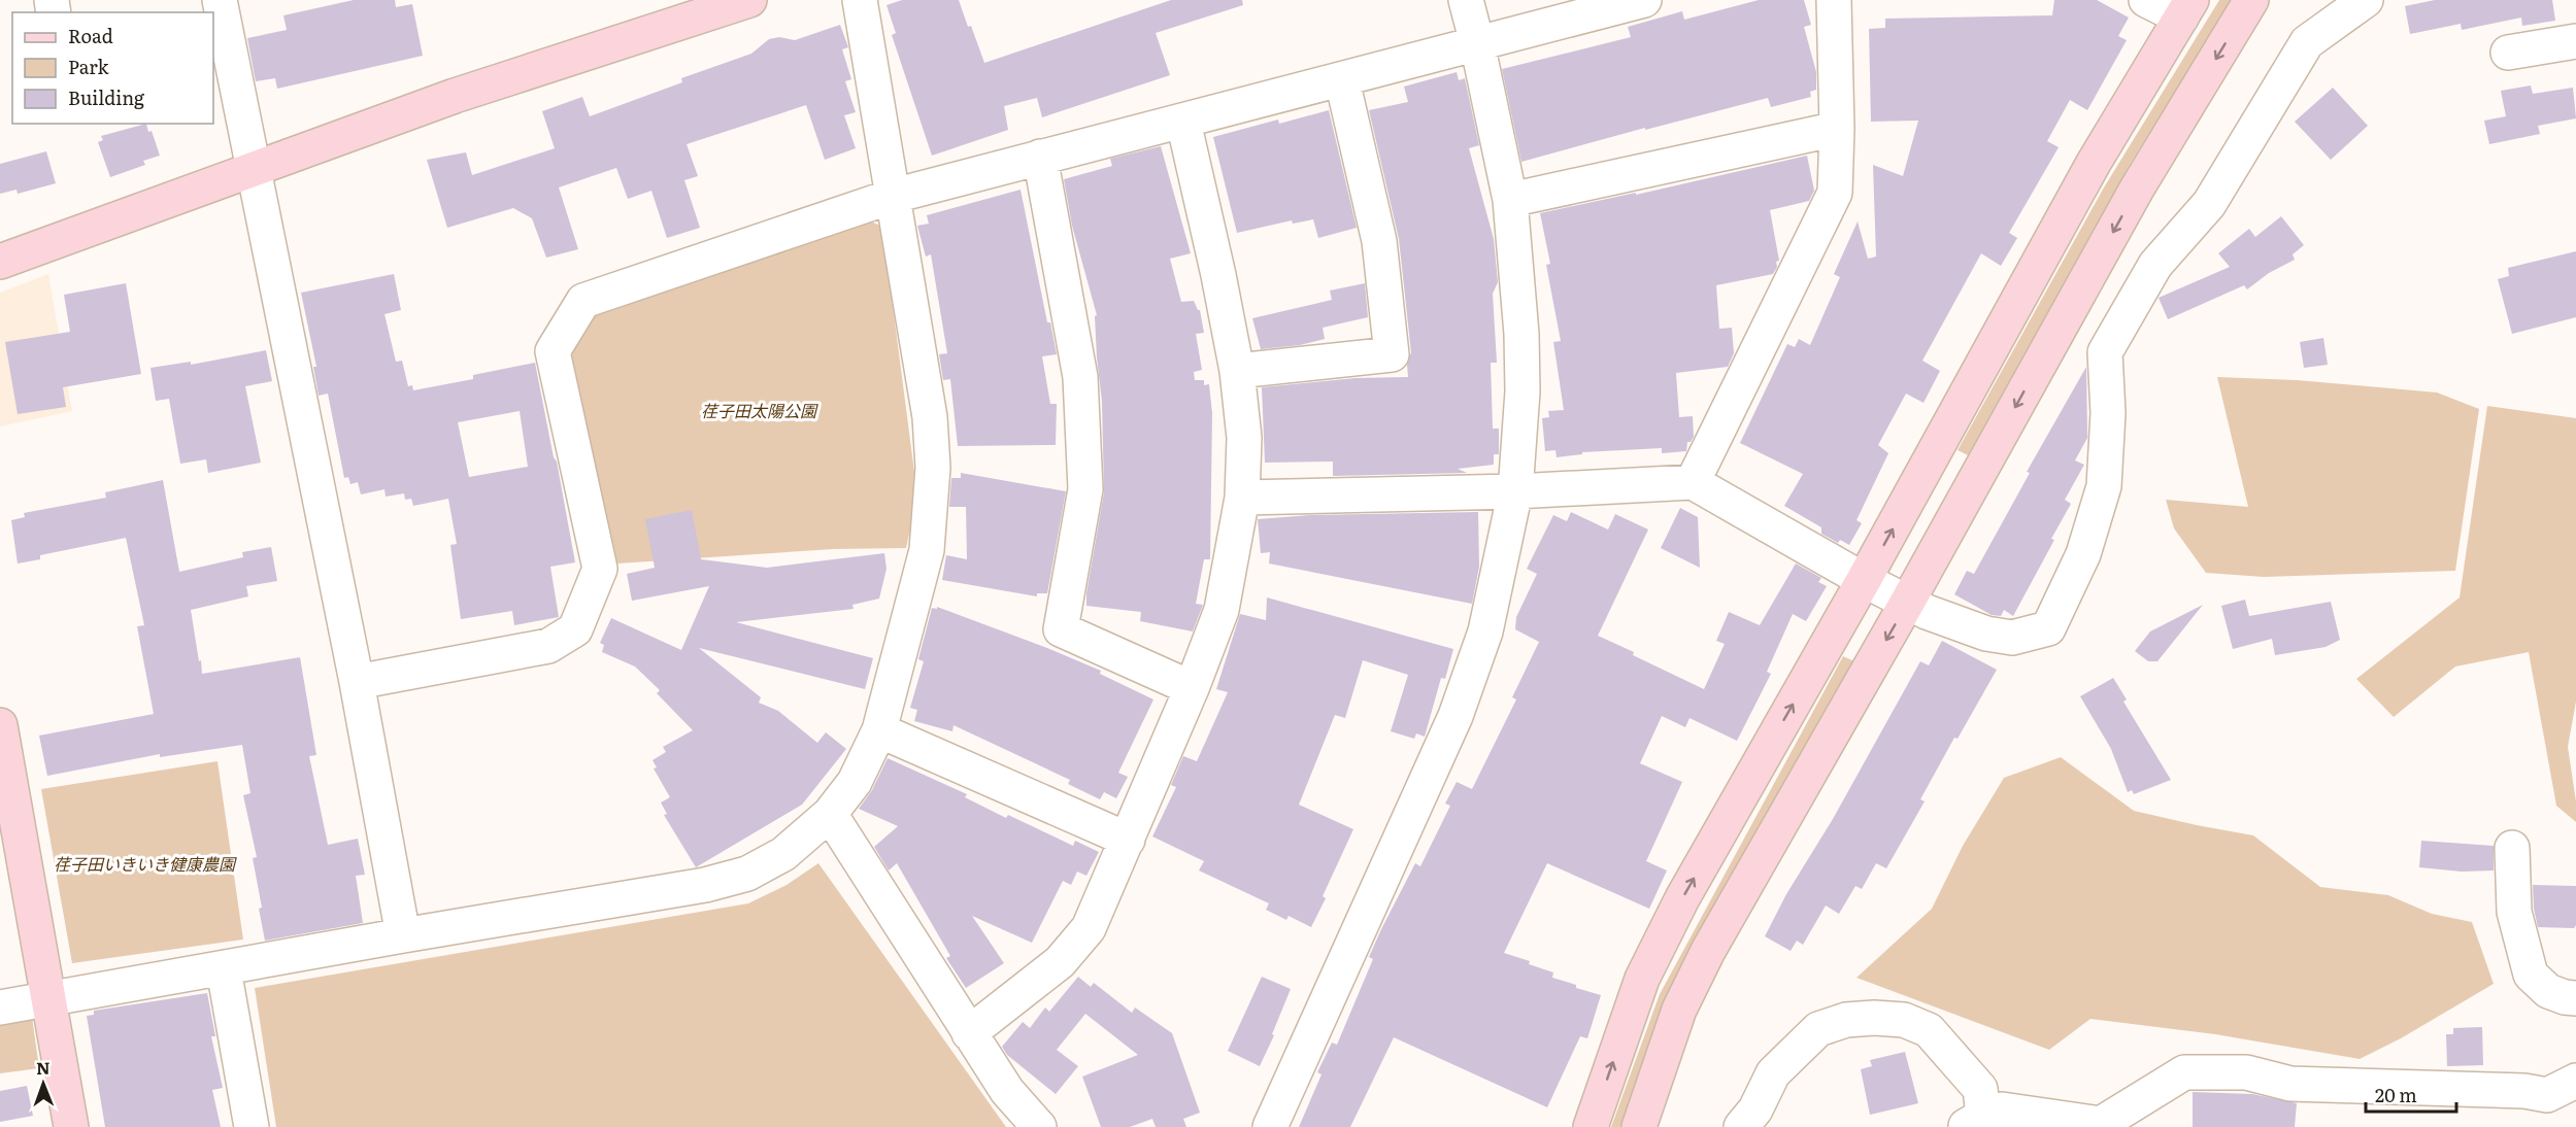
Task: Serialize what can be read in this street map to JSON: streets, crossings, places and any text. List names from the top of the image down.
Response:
{
  "parks": ["荏子田太陽公園", "荏子田いきいき健康農園"],
  "legend": ["Road", "Park", "Building"],
  "scale_bar": "20 m",
  "north": "top"
}
